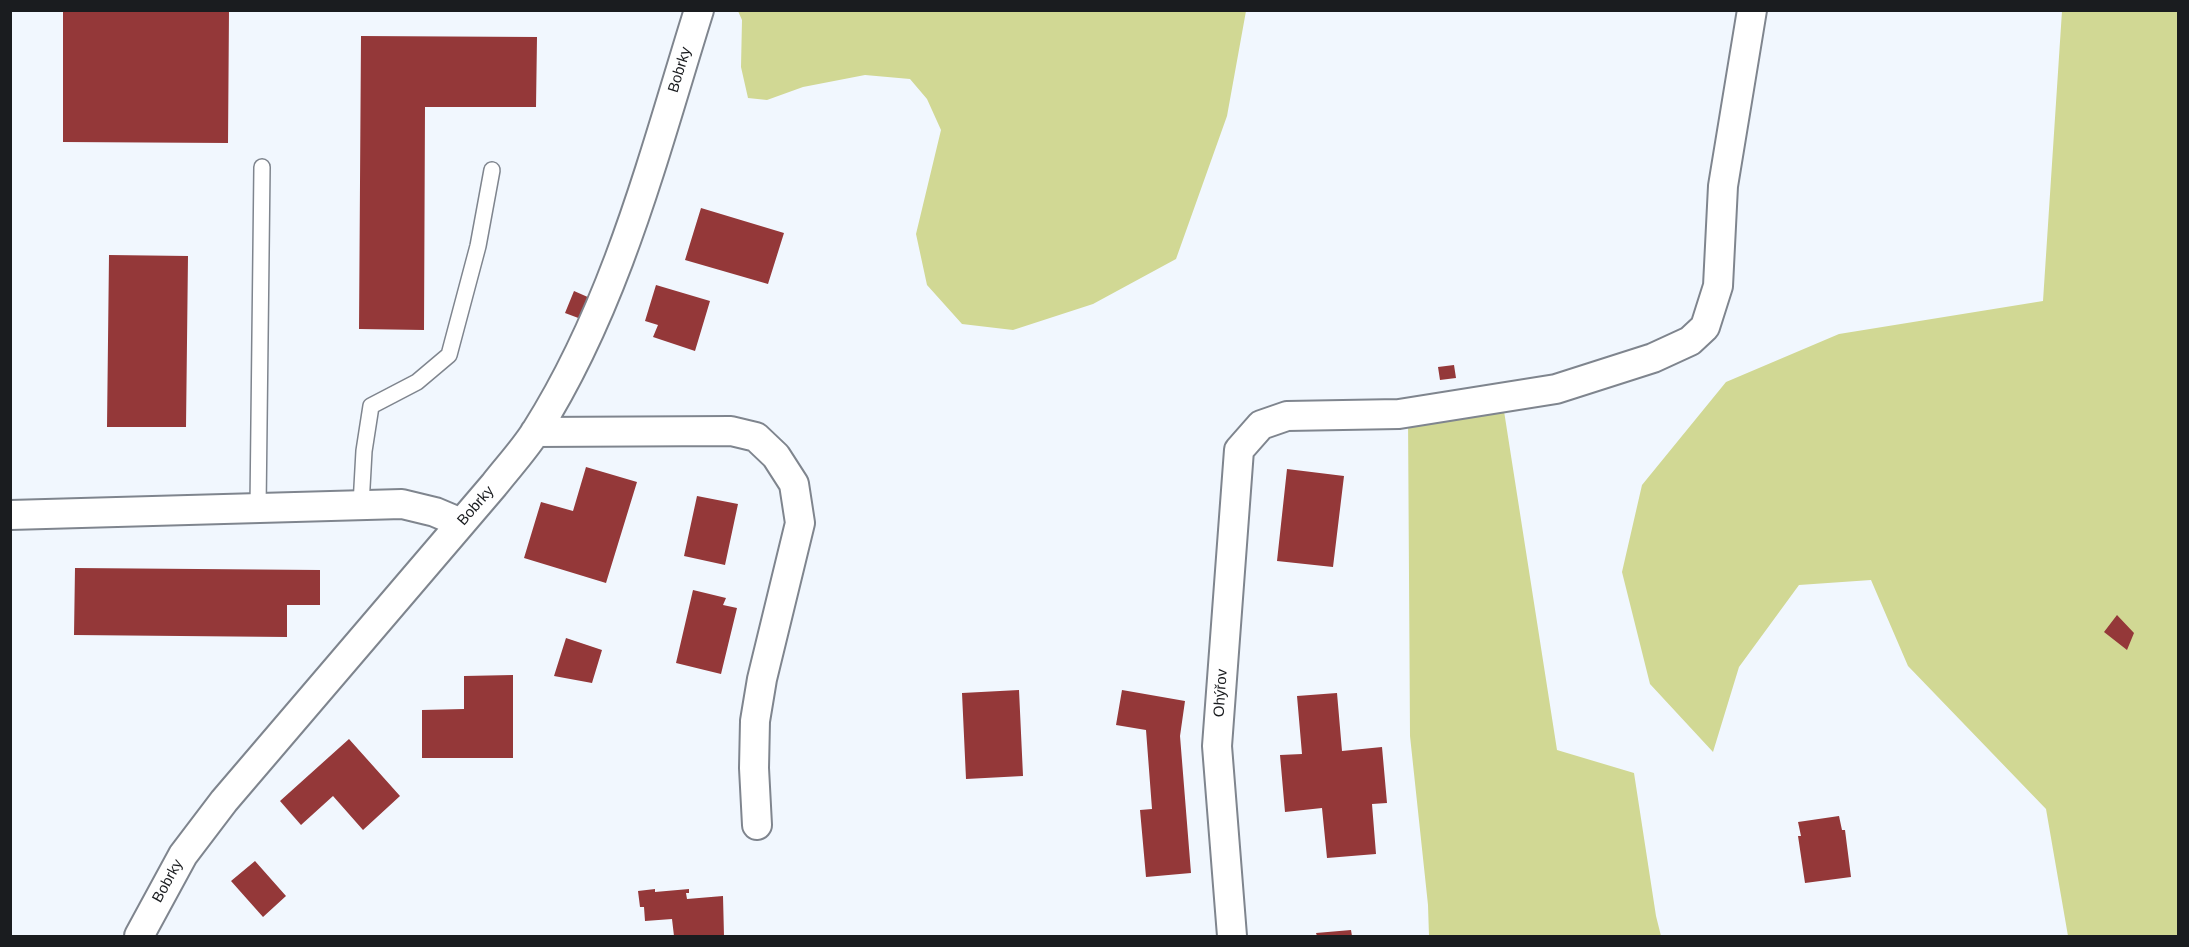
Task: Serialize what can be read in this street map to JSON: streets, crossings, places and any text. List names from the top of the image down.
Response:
{
  "streets": {
    "street": ["Bobrky", "Ohýřov"]
  }
}
